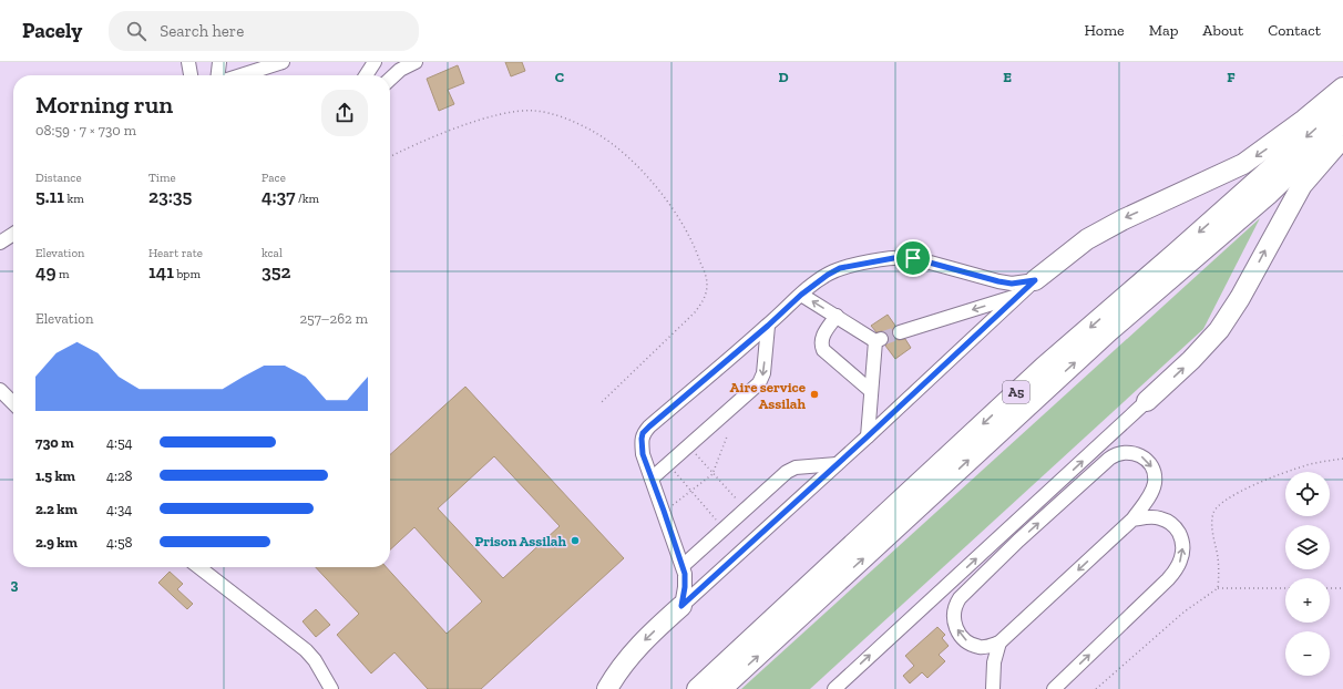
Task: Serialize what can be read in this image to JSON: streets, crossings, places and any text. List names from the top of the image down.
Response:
{
  "streets": {
    "highway": ["A5"]
  },
  "places": ["Aire service Assilah", "Prison Assilah"],
  "page": {
    "header": "Pacely",
    "search": "Search here",
    "nav": [
      "Home",
      "Map",
      "About",
      "Contact"
    ],
    "heading": ["Morning run", "08:59 · 7 × 730 m"],
    "stats": [
      ["Distance", "5.11 km"],
      ["Time", "23:35"],
      ["Pace", "4:37 /km"],
      ["Elevation", "49 m"],
      ["Heart rate", "141 bpm"],
      ["kcal", "352"]
    ],
    "chart": ["Elevation", "257–262 m"],
    "list": [
      {
        "name": "730 m",
        "note": "4:54"
      },
      {
        "name": "1.5 km",
        "note": "4:28"
      },
      {
        "name": "2.2 km",
        "note": "4:34"
      },
      {
        "name": "2.9 km",
        "note": "4:58"
      }
    ],
    "map_buttons": ["+", "−"]
  },
  "grid": {
    "columns": [
      "C",
      "D",
      "E",
      "F"
    ],
    "rows": ["3"]
  }
}
